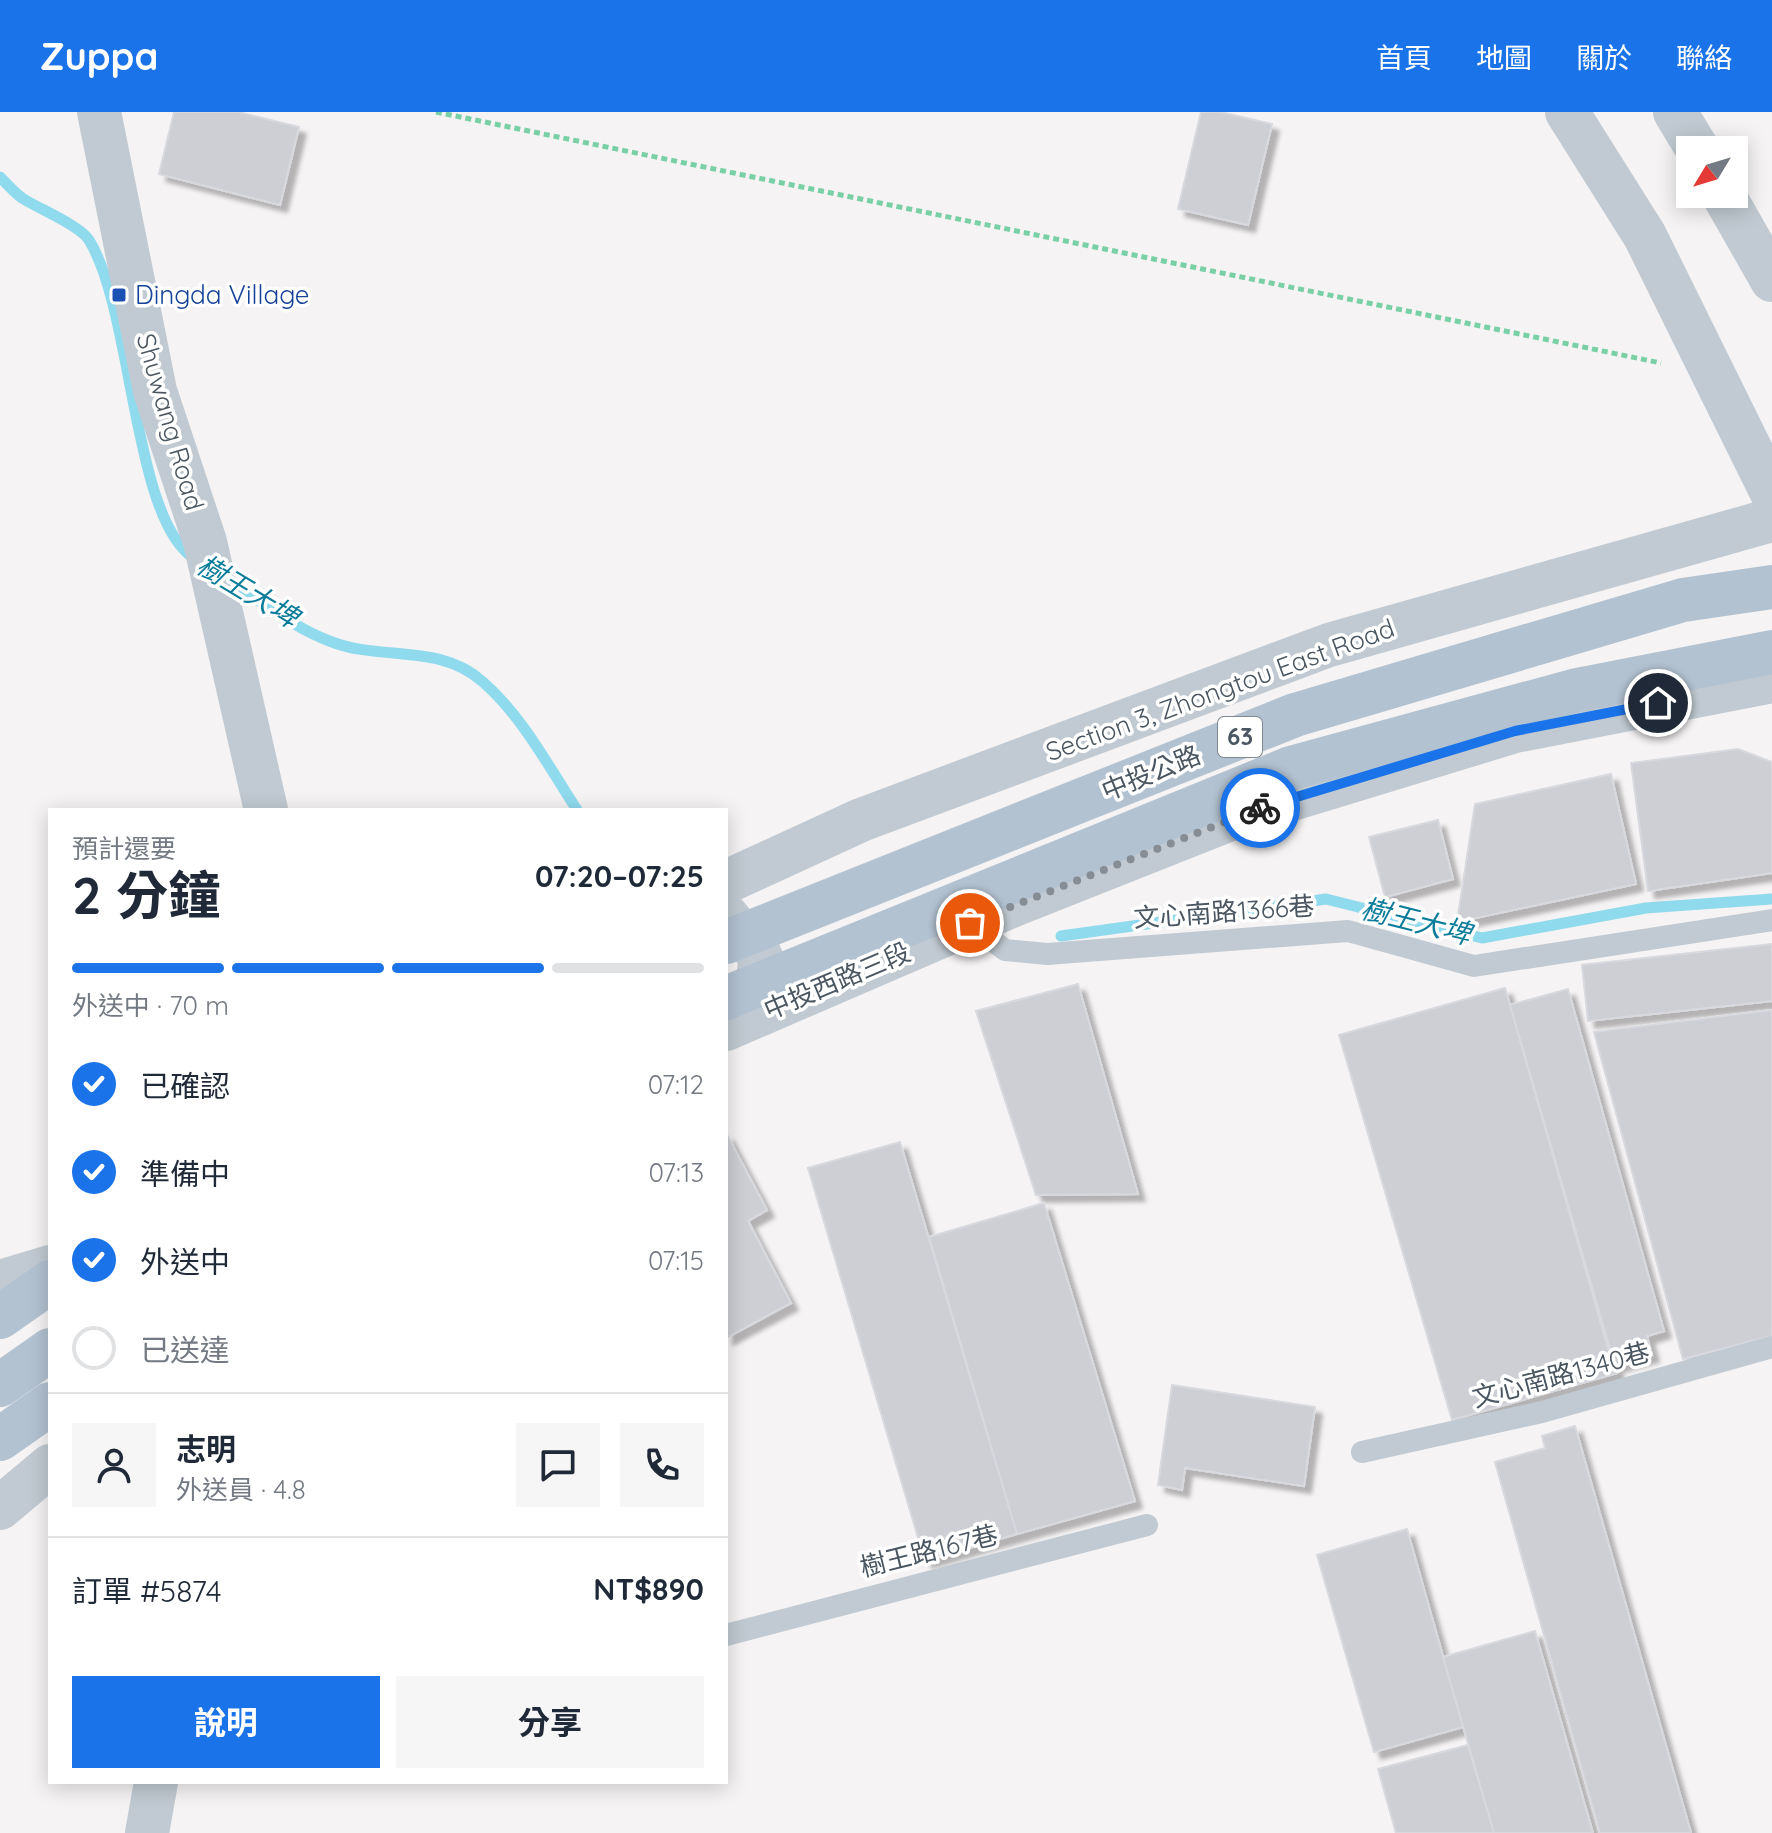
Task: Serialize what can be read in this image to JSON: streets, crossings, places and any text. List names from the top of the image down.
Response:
{
  "streets": {
    "main road": ["63", "中投公路"],
    "street": ["Shuwang Road", "Section 3, Zhongtou East Road", "中投西路三段"],
    "lane": ["文心南路1366巷", "文心南路1340巷", "樹王路167巷"]
  },
  "crossings": [
    ["文心南路1366巷", "中投西路三段"]
  ],
  "water": ["樹王大埤"],
  "places": {
    "transit": ["Dingda Village"]
  },
  "north": "bottom left",
  "page": {
    "header": "Zuppa",
    "nav": [
      "首頁",
      "地圖",
      "關於",
      "聯絡"
    ],
    "heading": ["2 分鐘", "預計還要", "07:20–07:25"],
    "panel": [
      "志明",
      "外送員 · 4.8",
      "訂單 #5874",
      "NT$890"
    ],
    "bar": "外送中 · 70 m",
    "list": [
      ["已確認", "07:12"],
      ["準備中", "07:13"],
      ["外送中", "07:15"],
      "已送達"
    ],
    "buttons": ["說明", "分享"]
  }
}
